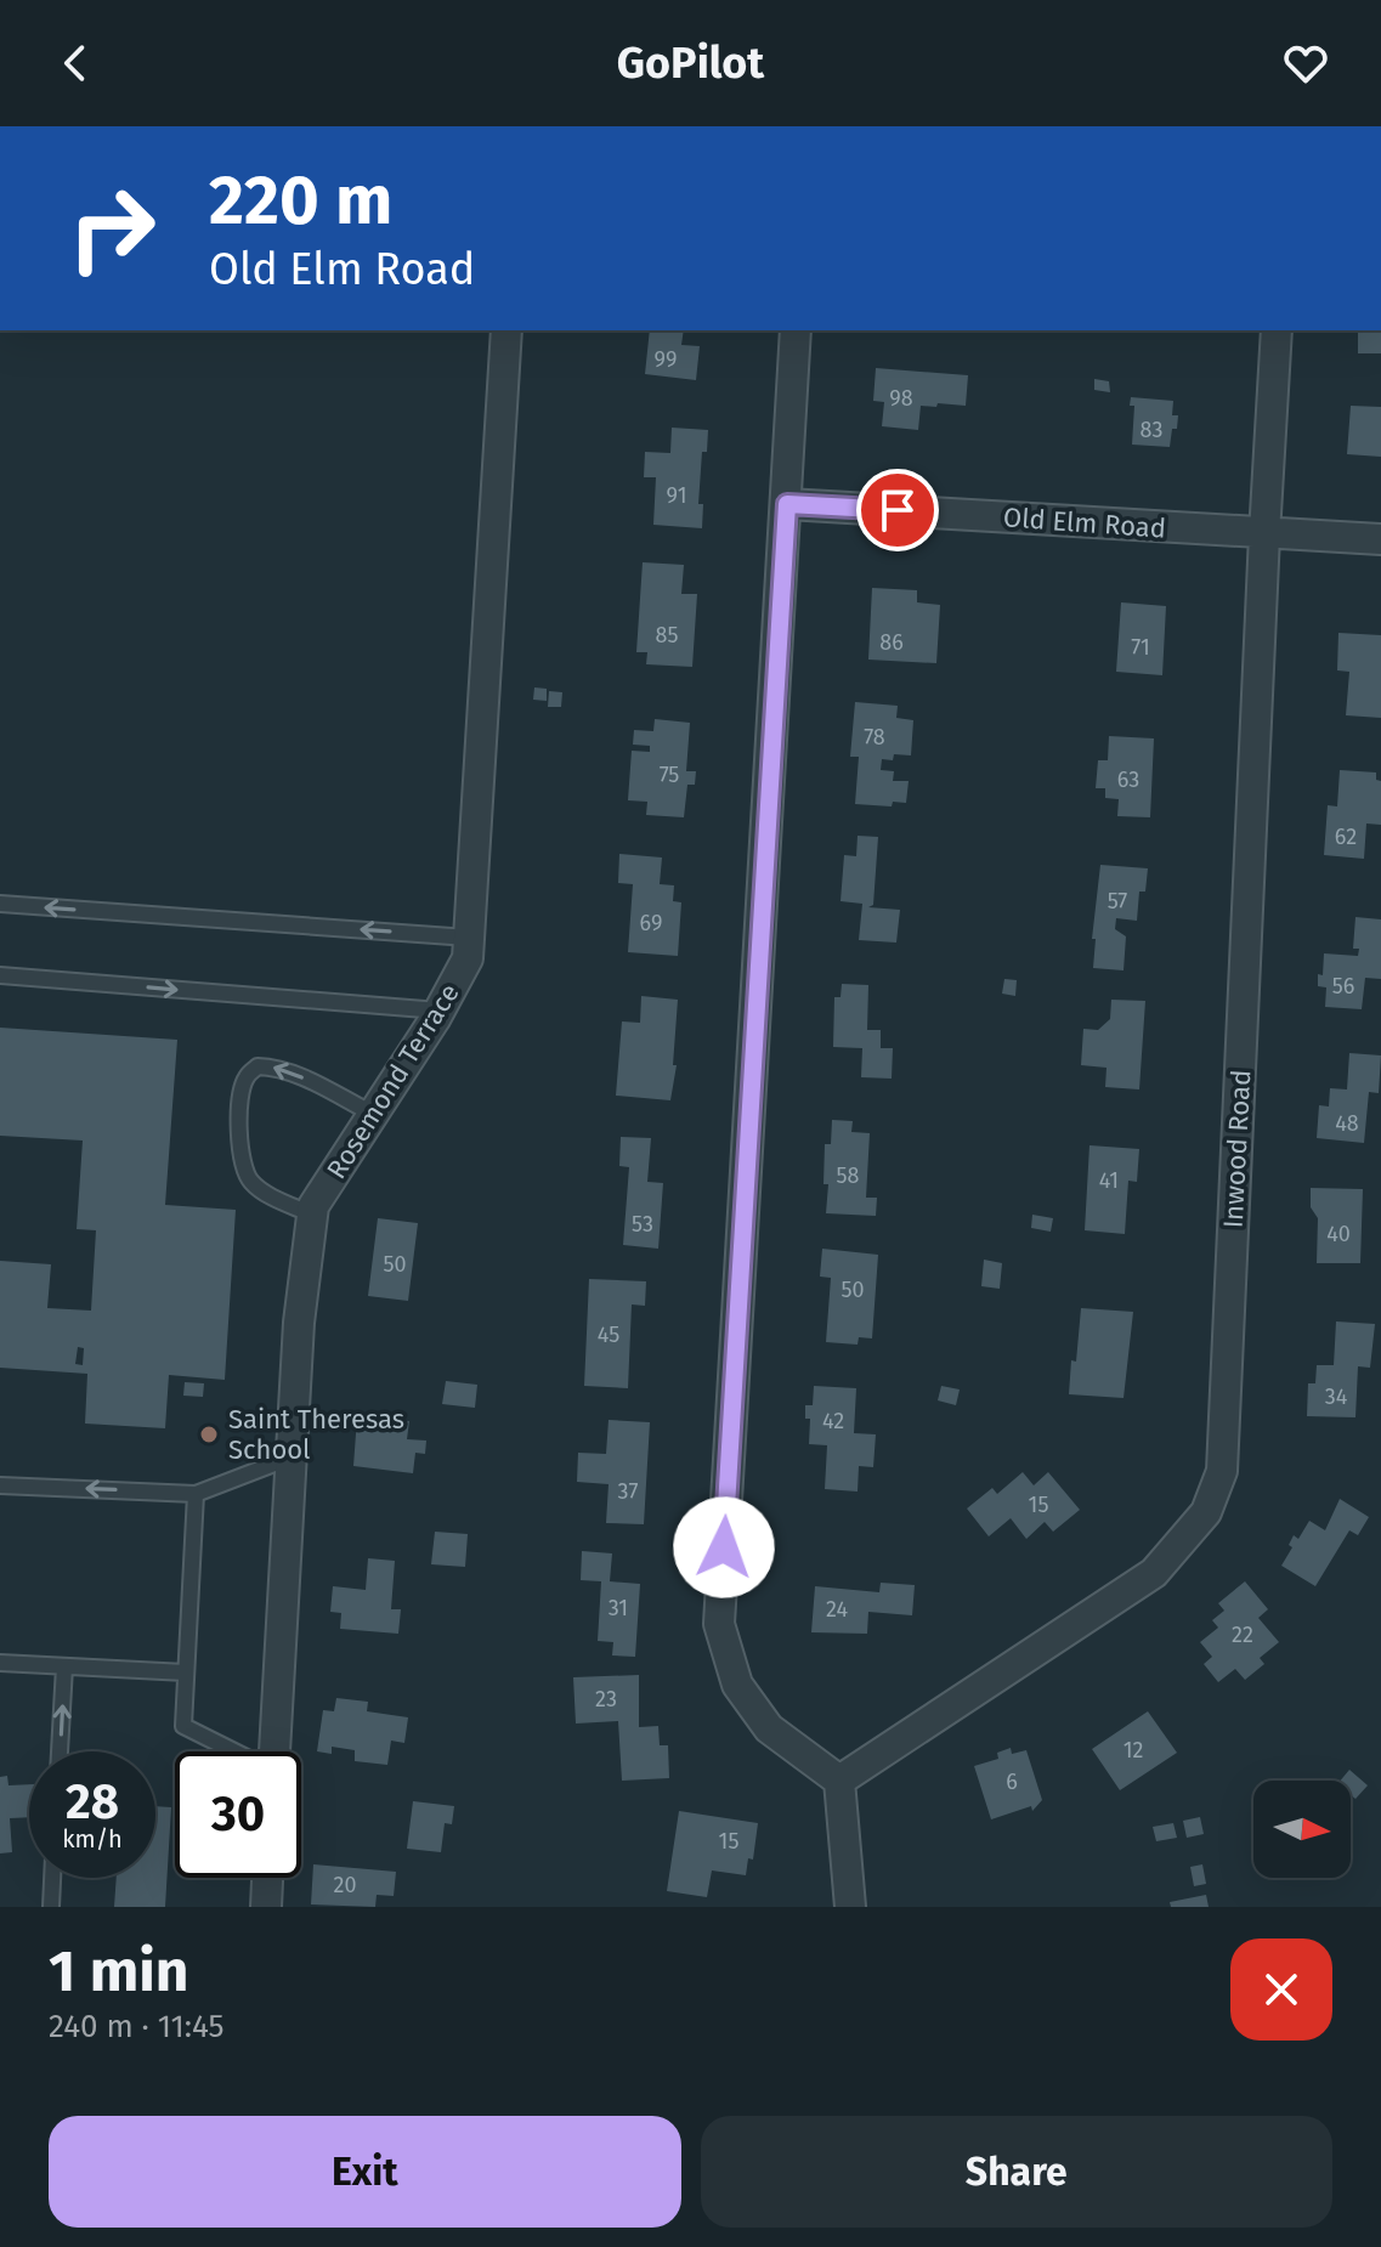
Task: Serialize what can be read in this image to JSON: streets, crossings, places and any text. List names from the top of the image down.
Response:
{
  "streets": {
    "street": ["Old Elm Road", "Rosemond Terrace", "Inwood Road"]
  },
  "crossings": [
    ["Old Elm Road", "Inwood Road"]
  ],
  "places": ["Saint Theresas School"],
  "house_numbers": [
    "99",
    "98",
    "83",
    "91",
    "85",
    "86",
    "71",
    "78",
    "75",
    "63",
    "62",
    "57",
    "69",
    "56",
    "48",
    "58",
    "41",
    "53",
    "40",
    "50",
    "50",
    "45",
    "34",
    "42",
    "37",
    "15",
    "31",
    "24",
    "22",
    "23",
    "12",
    "6",
    "15",
    "20"
  ],
  "north": "right",
  "page": {
    "header": "GoPilot",
    "turn": ["220 m", "Old Elm Road"],
    "speed": "28 km/h",
    "limit": "30",
    "heading": ["1 min", "240 m · 11:45"],
    "buttons": ["Exit", "Share"]
  }
}
